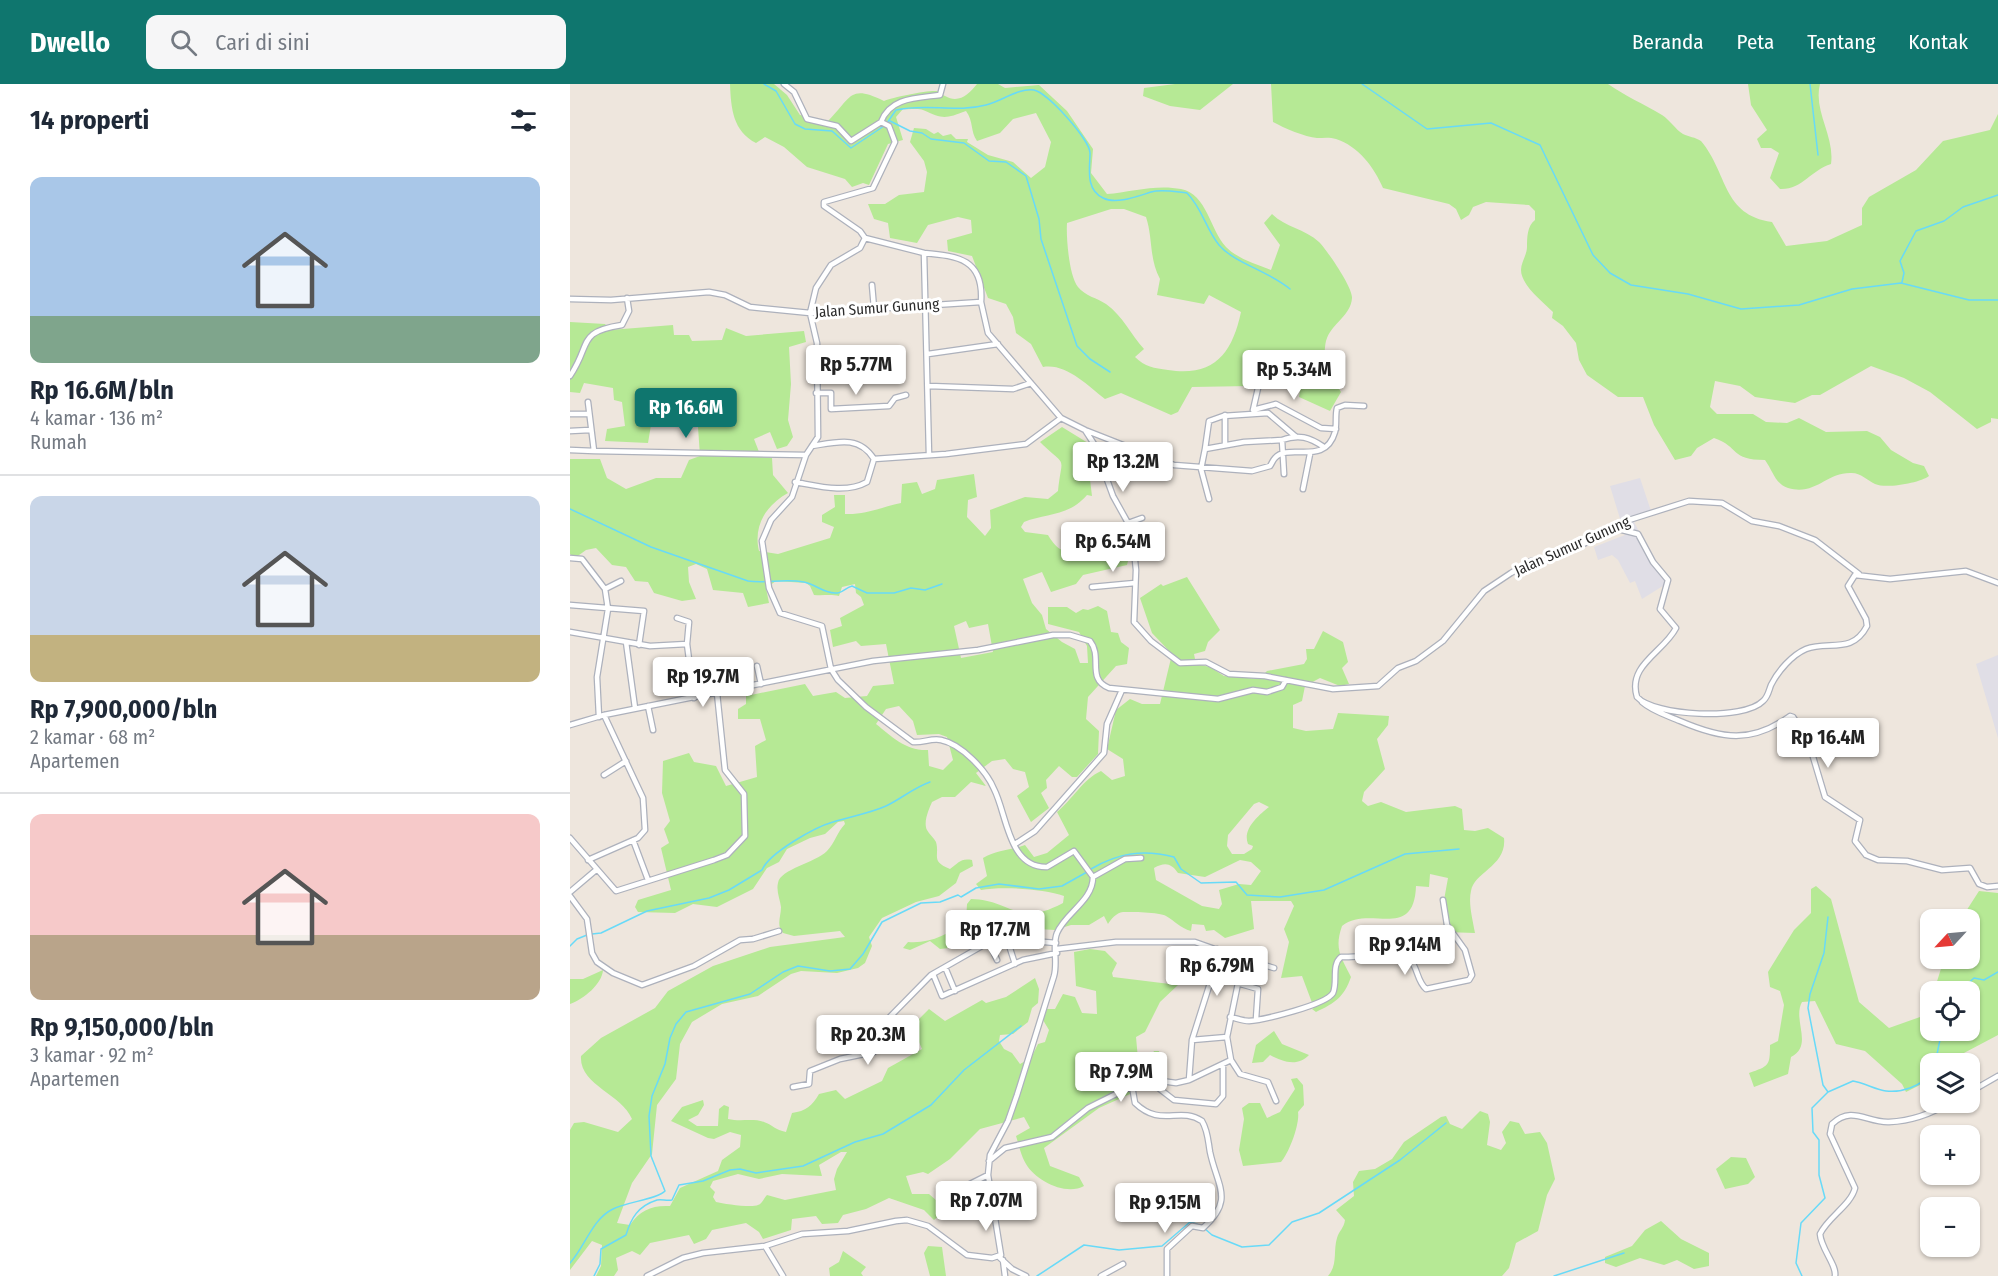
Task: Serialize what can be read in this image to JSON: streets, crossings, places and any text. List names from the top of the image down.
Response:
{
  "streets": {
    "street": ["Jalan Sumur Gunung"]
  },
  "north": "bottom left",
  "page": {
    "header": "Dwello",
    "search": "Cari di sini",
    "nav": [
      "Beranda",
      "Peta",
      "Tentang",
      "Kontak"
    ],
    "heading": "14 properti",
    "list": [
      {
        "name": "Rp 16.6M/bln",
        "note": "4 kamar · 136 m² · Rumah"
      },
      {
        "name": "Rp 7,900,000/bln",
        "note": "2 kamar · 68 m² · Apartemen"
      },
      {
        "name": "Rp 9,150,000/bln",
        "note": "3 kamar · 92 m² · Apartemen"
      }
    ],
    "price": [
      "Rp 5.77M",
      "Rp 5.34M",
      "Rp 16.6M",
      "Rp 13.2M",
      "Rp 6.54M",
      "Rp 19.7M",
      "Rp 16.4M",
      "Rp 17.7M",
      "Rp 9.14M",
      "Rp 6.79M",
      "Rp 20.3M",
      "Rp 7.9M",
      "Rp 7.07M",
      "Rp 9.15M"
    ],
    "map_buttons": ["+", "−"]
  }
}
